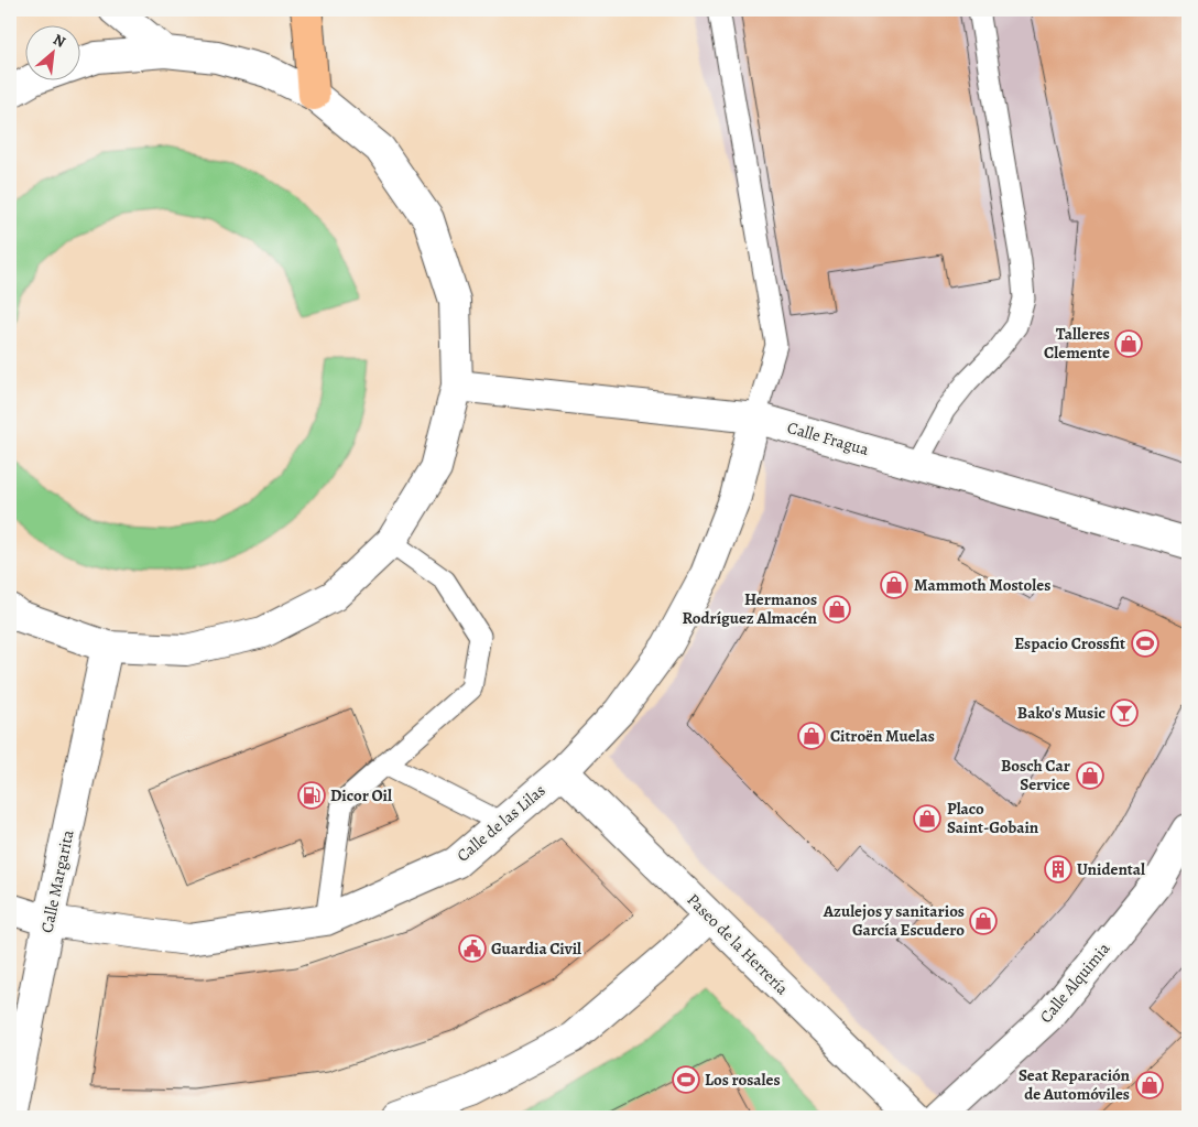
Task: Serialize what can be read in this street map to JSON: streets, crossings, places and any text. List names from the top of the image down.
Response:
{
  "streets": {
    "street": [
      "Calle Fragua",
      "Calle de las Lilas",
      "Calle Margarita",
      "Paseo de la Herrería",
      "Calle Alquimia"
    ]
  },
  "crossings": [
    ["Calle Fragua", "Calle de las Lilas"],
    ["Calle de las Lilas", "Calle Margarita"],
    ["Calle de las Lilas", "Paseo de la Herrería"]
  ],
  "places": {
    "shop": [
      "Talleres Clemente",
      "Mammoth Mostoles",
      "Hermanos Rodríguez Almacén",
      "Citroën Muelas",
      "Bosch Car Service",
      "Placo Saint-Gobain",
      "Azulejos y sanitarios García Escudero",
      "Seat Reparación de Automóviles"
    ],
    "sports": ["Espacio Crossfit", "Los rosales"],
    "bar": ["Bako's Music"],
    "fuel station": ["Dicor Oil"],
    "building": ["Unidental"],
    "public building": ["Guardia Civil"]
  },
  "north": "top right"
}
